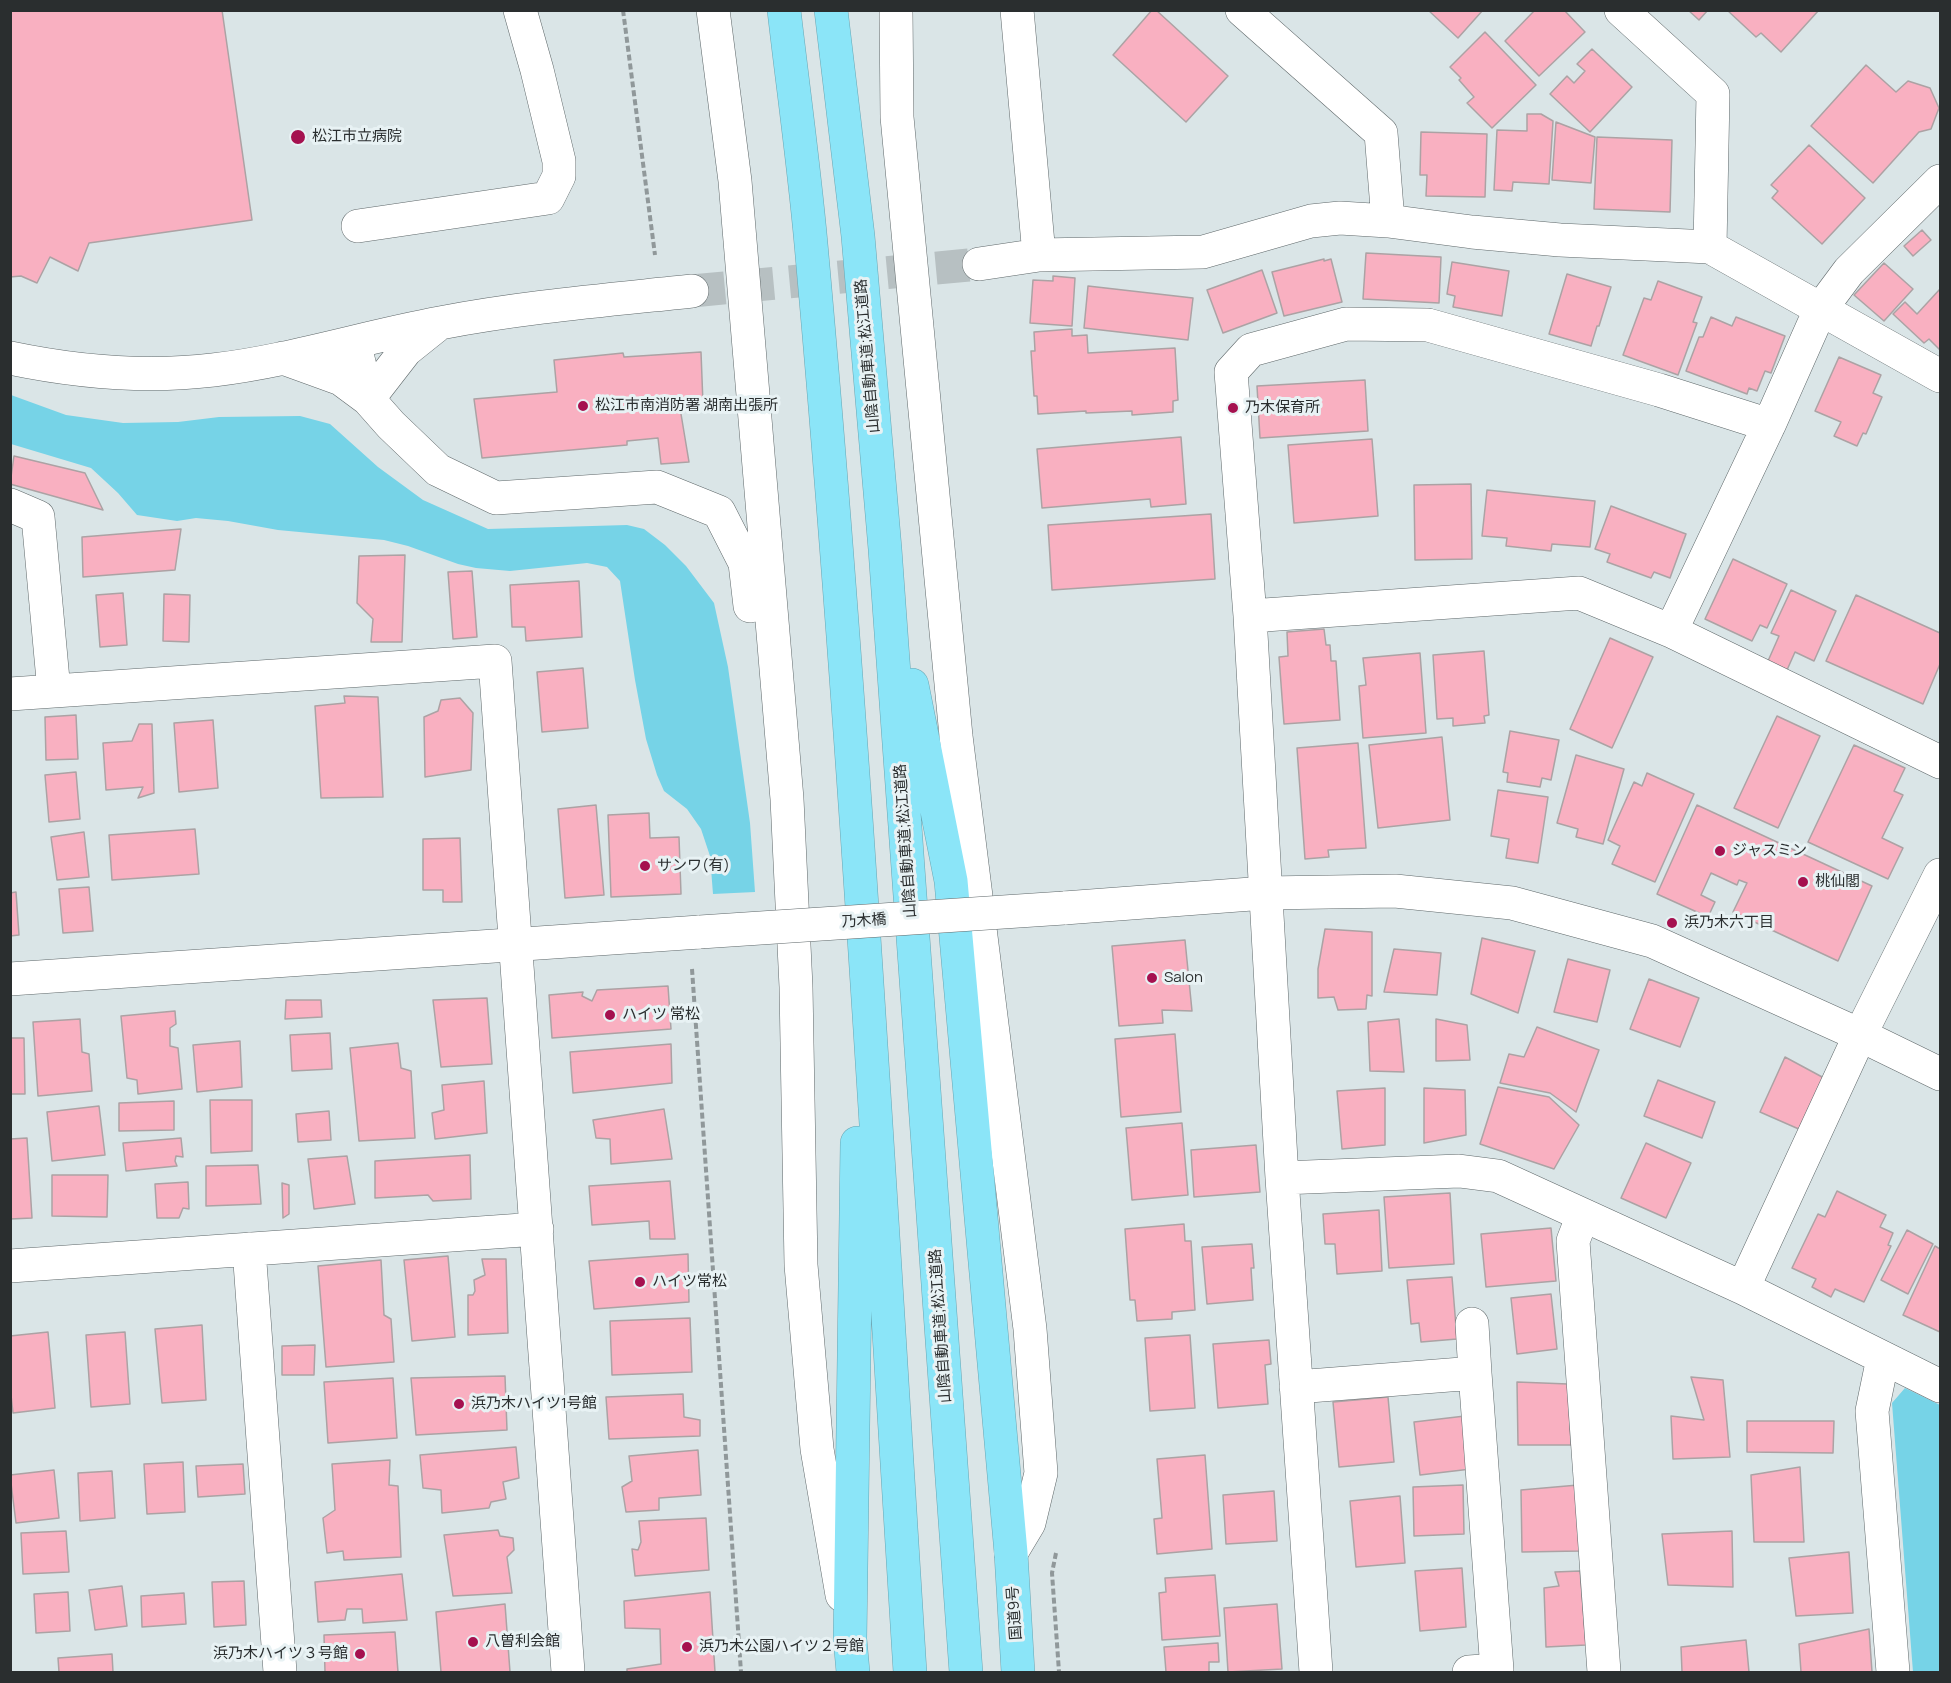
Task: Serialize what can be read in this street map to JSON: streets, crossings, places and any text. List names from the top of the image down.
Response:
{
  "streets": {
    "highway": ["山陰自動車道;松江道路", "国道9号"],
    "street": ["乃木橋"]
  },
  "crossings": [
    ["山陰自動車道;松江道路", "国道9号"]
  ],
  "places": [
    "松江市立病院",
    "松江市南消防署 湖南出張所",
    "乃木保育所",
    "ジャスミン",
    "サンワ(有)",
    "桃仙閣",
    "浜乃木六丁目",
    "Salon",
    "ハイツ 常松",
    "ハイツ常松",
    "浜乃木ハイツ1号館",
    "八曽利会館",
    "浜乃木公園ハイツ２号館",
    "浜乃木ハイツ３号館"
  ]
}
